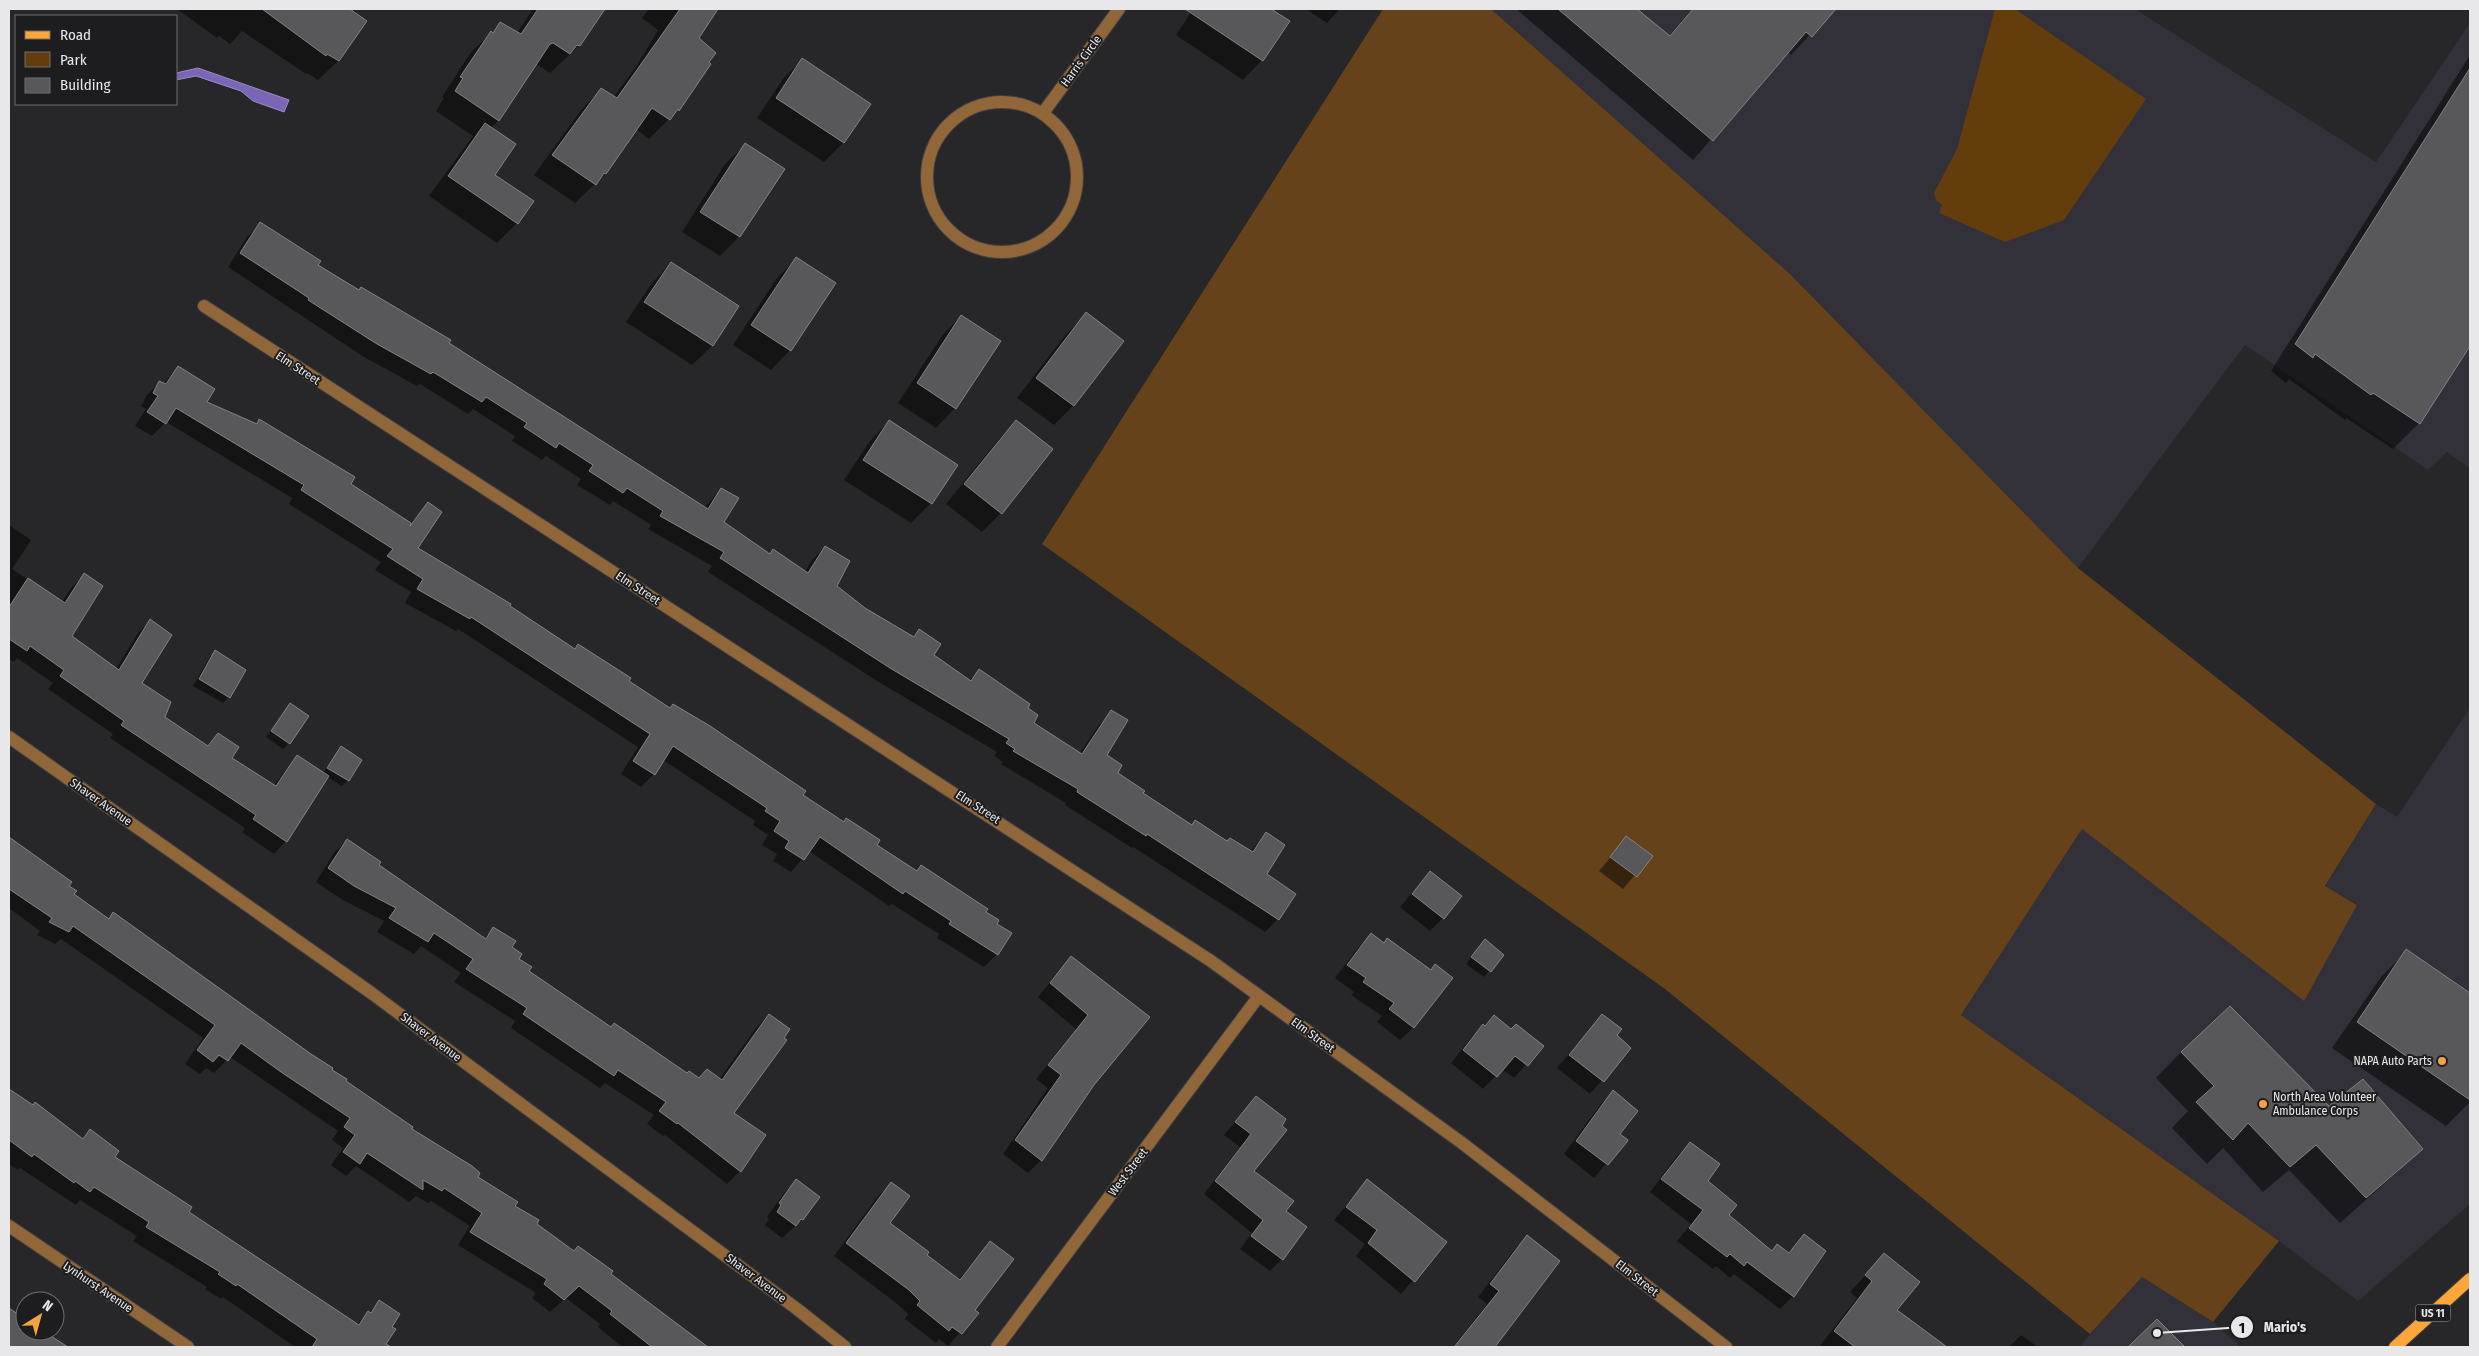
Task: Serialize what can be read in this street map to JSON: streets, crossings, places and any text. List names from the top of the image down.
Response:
{
  "streets": {
    "main road": ["US 11"],
    "street": [
      "Harris Circle",
      "Elm Street",
      "Shaver Avenue",
      "West Street",
      "Lynhurst Avenue"
    ]
  },
  "crossings": [
    ["Elm Street", "West Street"]
  ],
  "places": ["NAPA Auto Parts", "North Area Volunteer Ambulance Corps", "Mario's"],
  "legend": ["Road", "Park", "Building"],
  "north": "top right"
}
